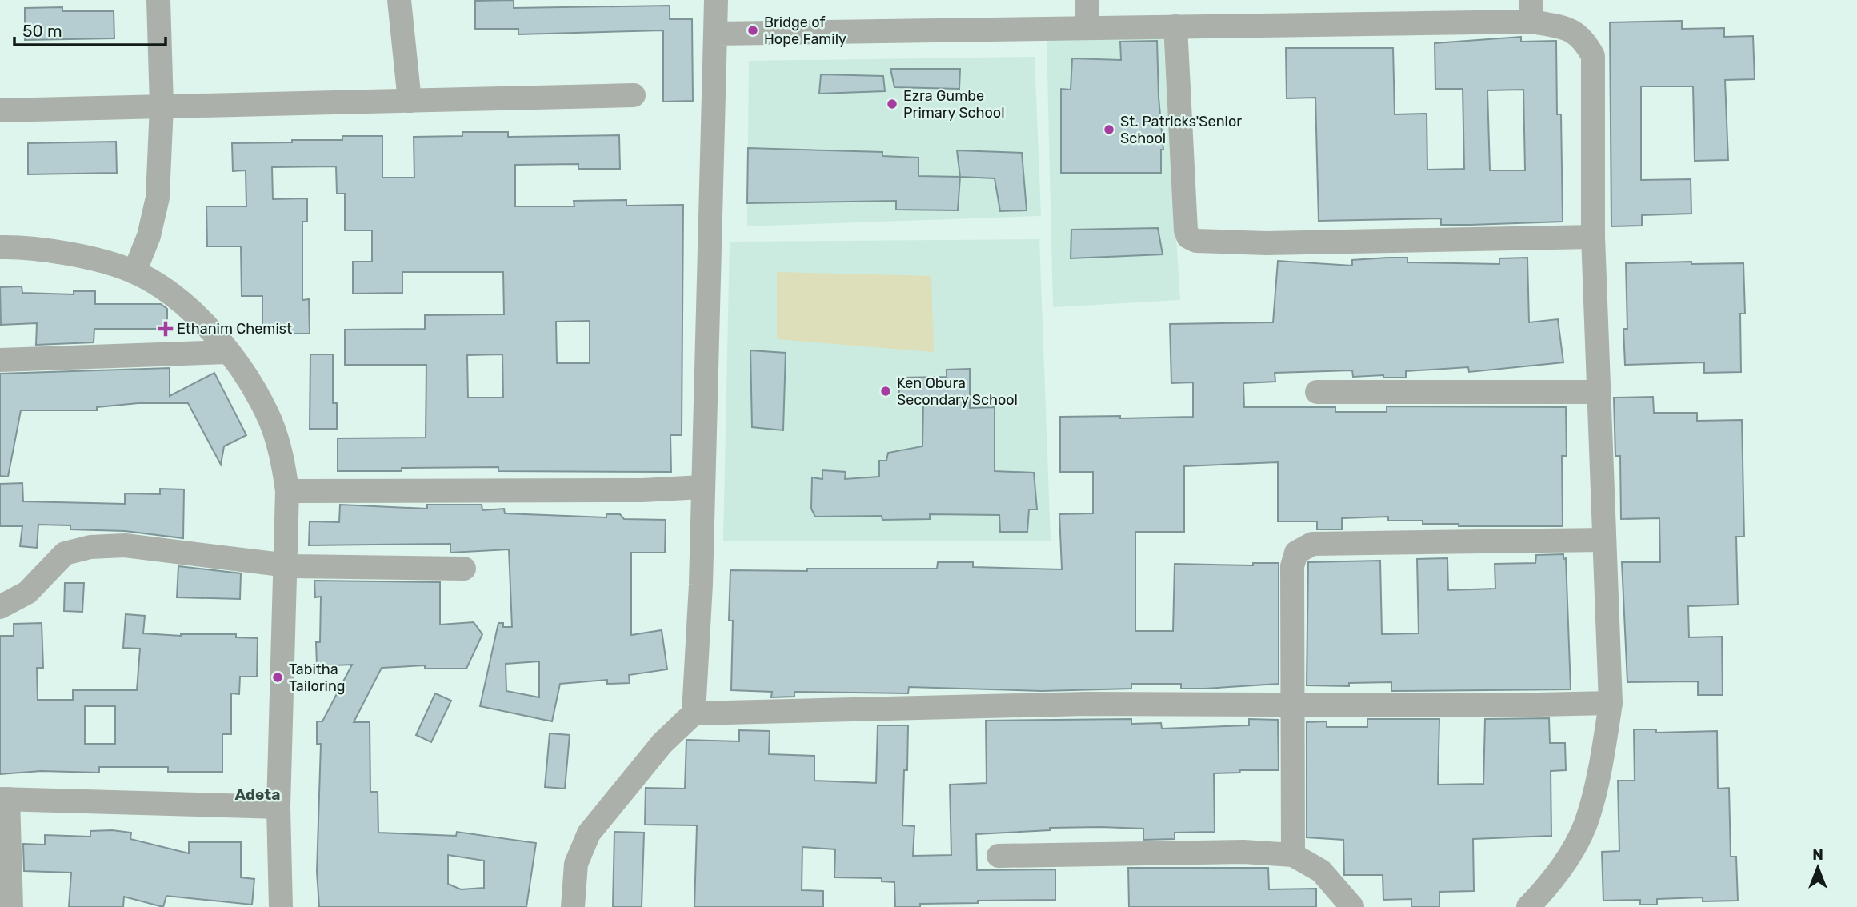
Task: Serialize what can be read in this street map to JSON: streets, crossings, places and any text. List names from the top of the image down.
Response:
{
  "districts": ["Adeta"],
  "places": {
    "other": [
      "Bridge of Hope Family",
      "Ezra Gumbe Primary School",
      "St. Patricks'Senior School",
      "Ken Obura Secondary School",
      "Tabitha Tailoring"
    ],
    "health": ["Ethanim Chemist"]
  },
  "scale_bar": "50 m",
  "north": "top"
}
